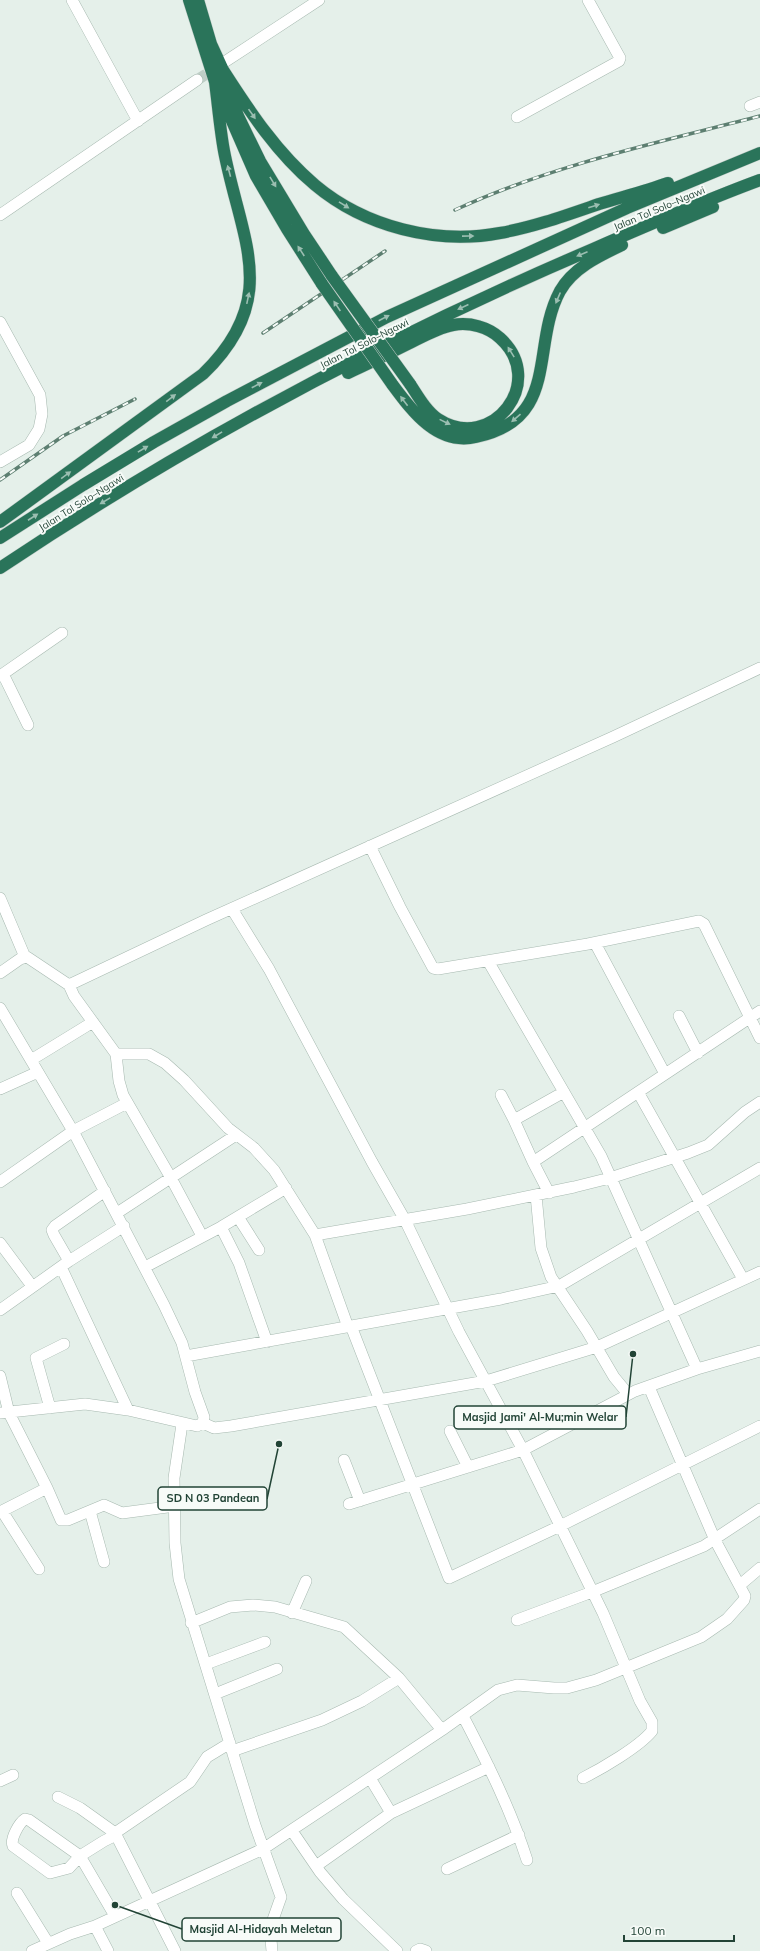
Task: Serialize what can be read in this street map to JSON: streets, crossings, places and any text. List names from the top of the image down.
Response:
{
  "streets": {
    "highway": ["Jalan Tol Solo–Ngawi"]
  },
  "places": ["Masjid Jami' Al-Mu;min Welar", "SD N 03 Pandean", "Masjid Al-Hidayah Meletan"],
  "scale_bar": "100 m"
}
